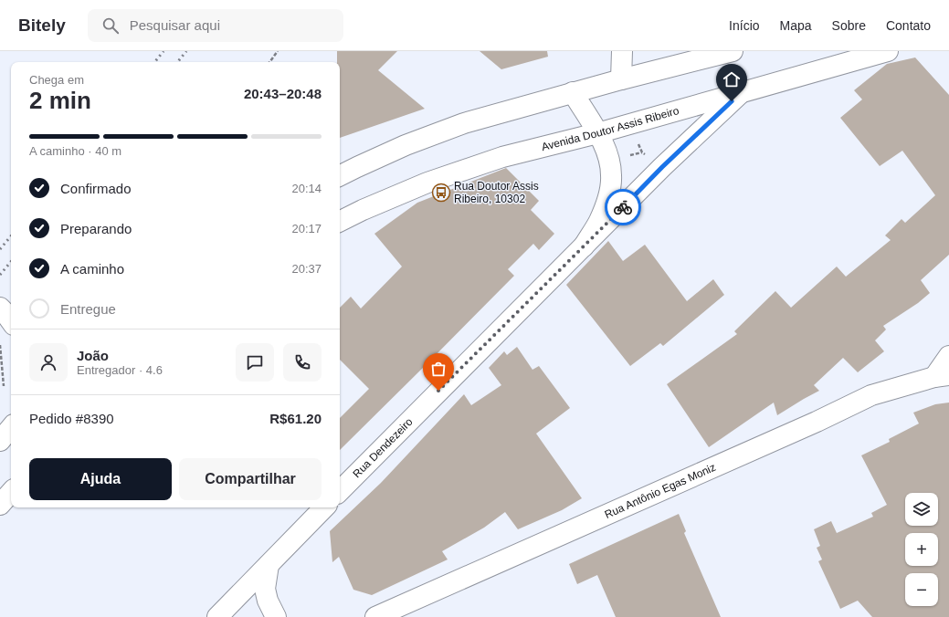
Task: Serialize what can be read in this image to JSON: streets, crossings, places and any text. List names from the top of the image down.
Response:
{
  "streets": {
    "street": ["Avenida Doutor Assis Ribeiro", "Rua Dendezeiro", "Rua Antônio Egas Moniz"]
  },
  "places": {
    "bus stop": ["Rua Doutor Assis Ribeiro, 10302"]
  },
  "page": {
    "header": "Bitely",
    "search": "Pesquisar aqui",
    "nav": [
      "Início",
      "Mapa",
      "Sobre",
      "Contato"
    ],
    "heading": ["2 min", "Chega em", "20:43–20:48"],
    "panel": [
      "João",
      "Entregador · 4.6",
      "Pedido #8390",
      "R$61.20"
    ],
    "bar": "A caminho · 40 m",
    "list": [
      ["Confirmado", "20:14"],
      ["Preparando", "20:17"],
      ["A caminho", "20:37"],
      "Entregue"
    ],
    "buttons": ["Ajuda", "Compartilhar"],
    "map_buttons": ["+", "−"]
  }
}
